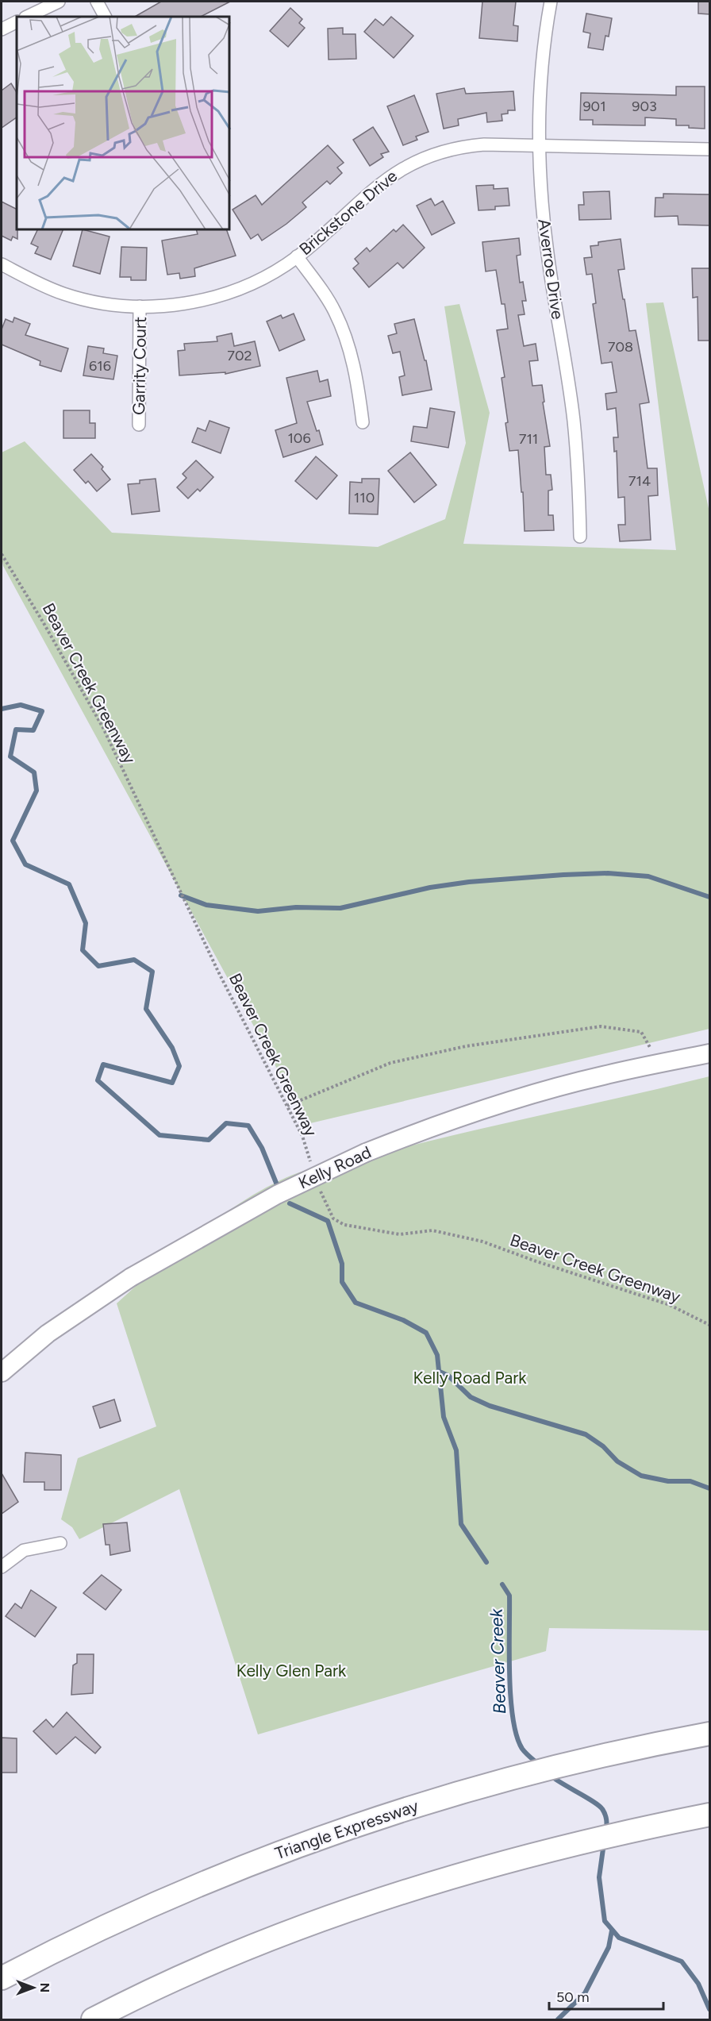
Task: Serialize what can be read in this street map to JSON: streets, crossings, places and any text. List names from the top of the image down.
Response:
{
  "streets": {
    "highway": ["Triangle Expressway"],
    "street": [
      "Brickstone Drive",
      "Averroe Drive",
      "Garrity Court",
      "Kelly Road"
    ],
    "path": ["Beaver Creek Greenway"]
  },
  "crossings": [
    ["Brickstone Drive", "Averroe Drive"],
    ["Brickstone Drive", "Garrity Court"]
  ],
  "water": ["Beaver Creek"],
  "parks": ["Kelly Road Park", "Kelly Glen Park"],
  "house_numbers": [
    "901",
    "903",
    "708",
    "702",
    "616",
    "106",
    "711",
    "714",
    "110"
  ],
  "scale_bar": "50 m",
  "north": "right"
}
